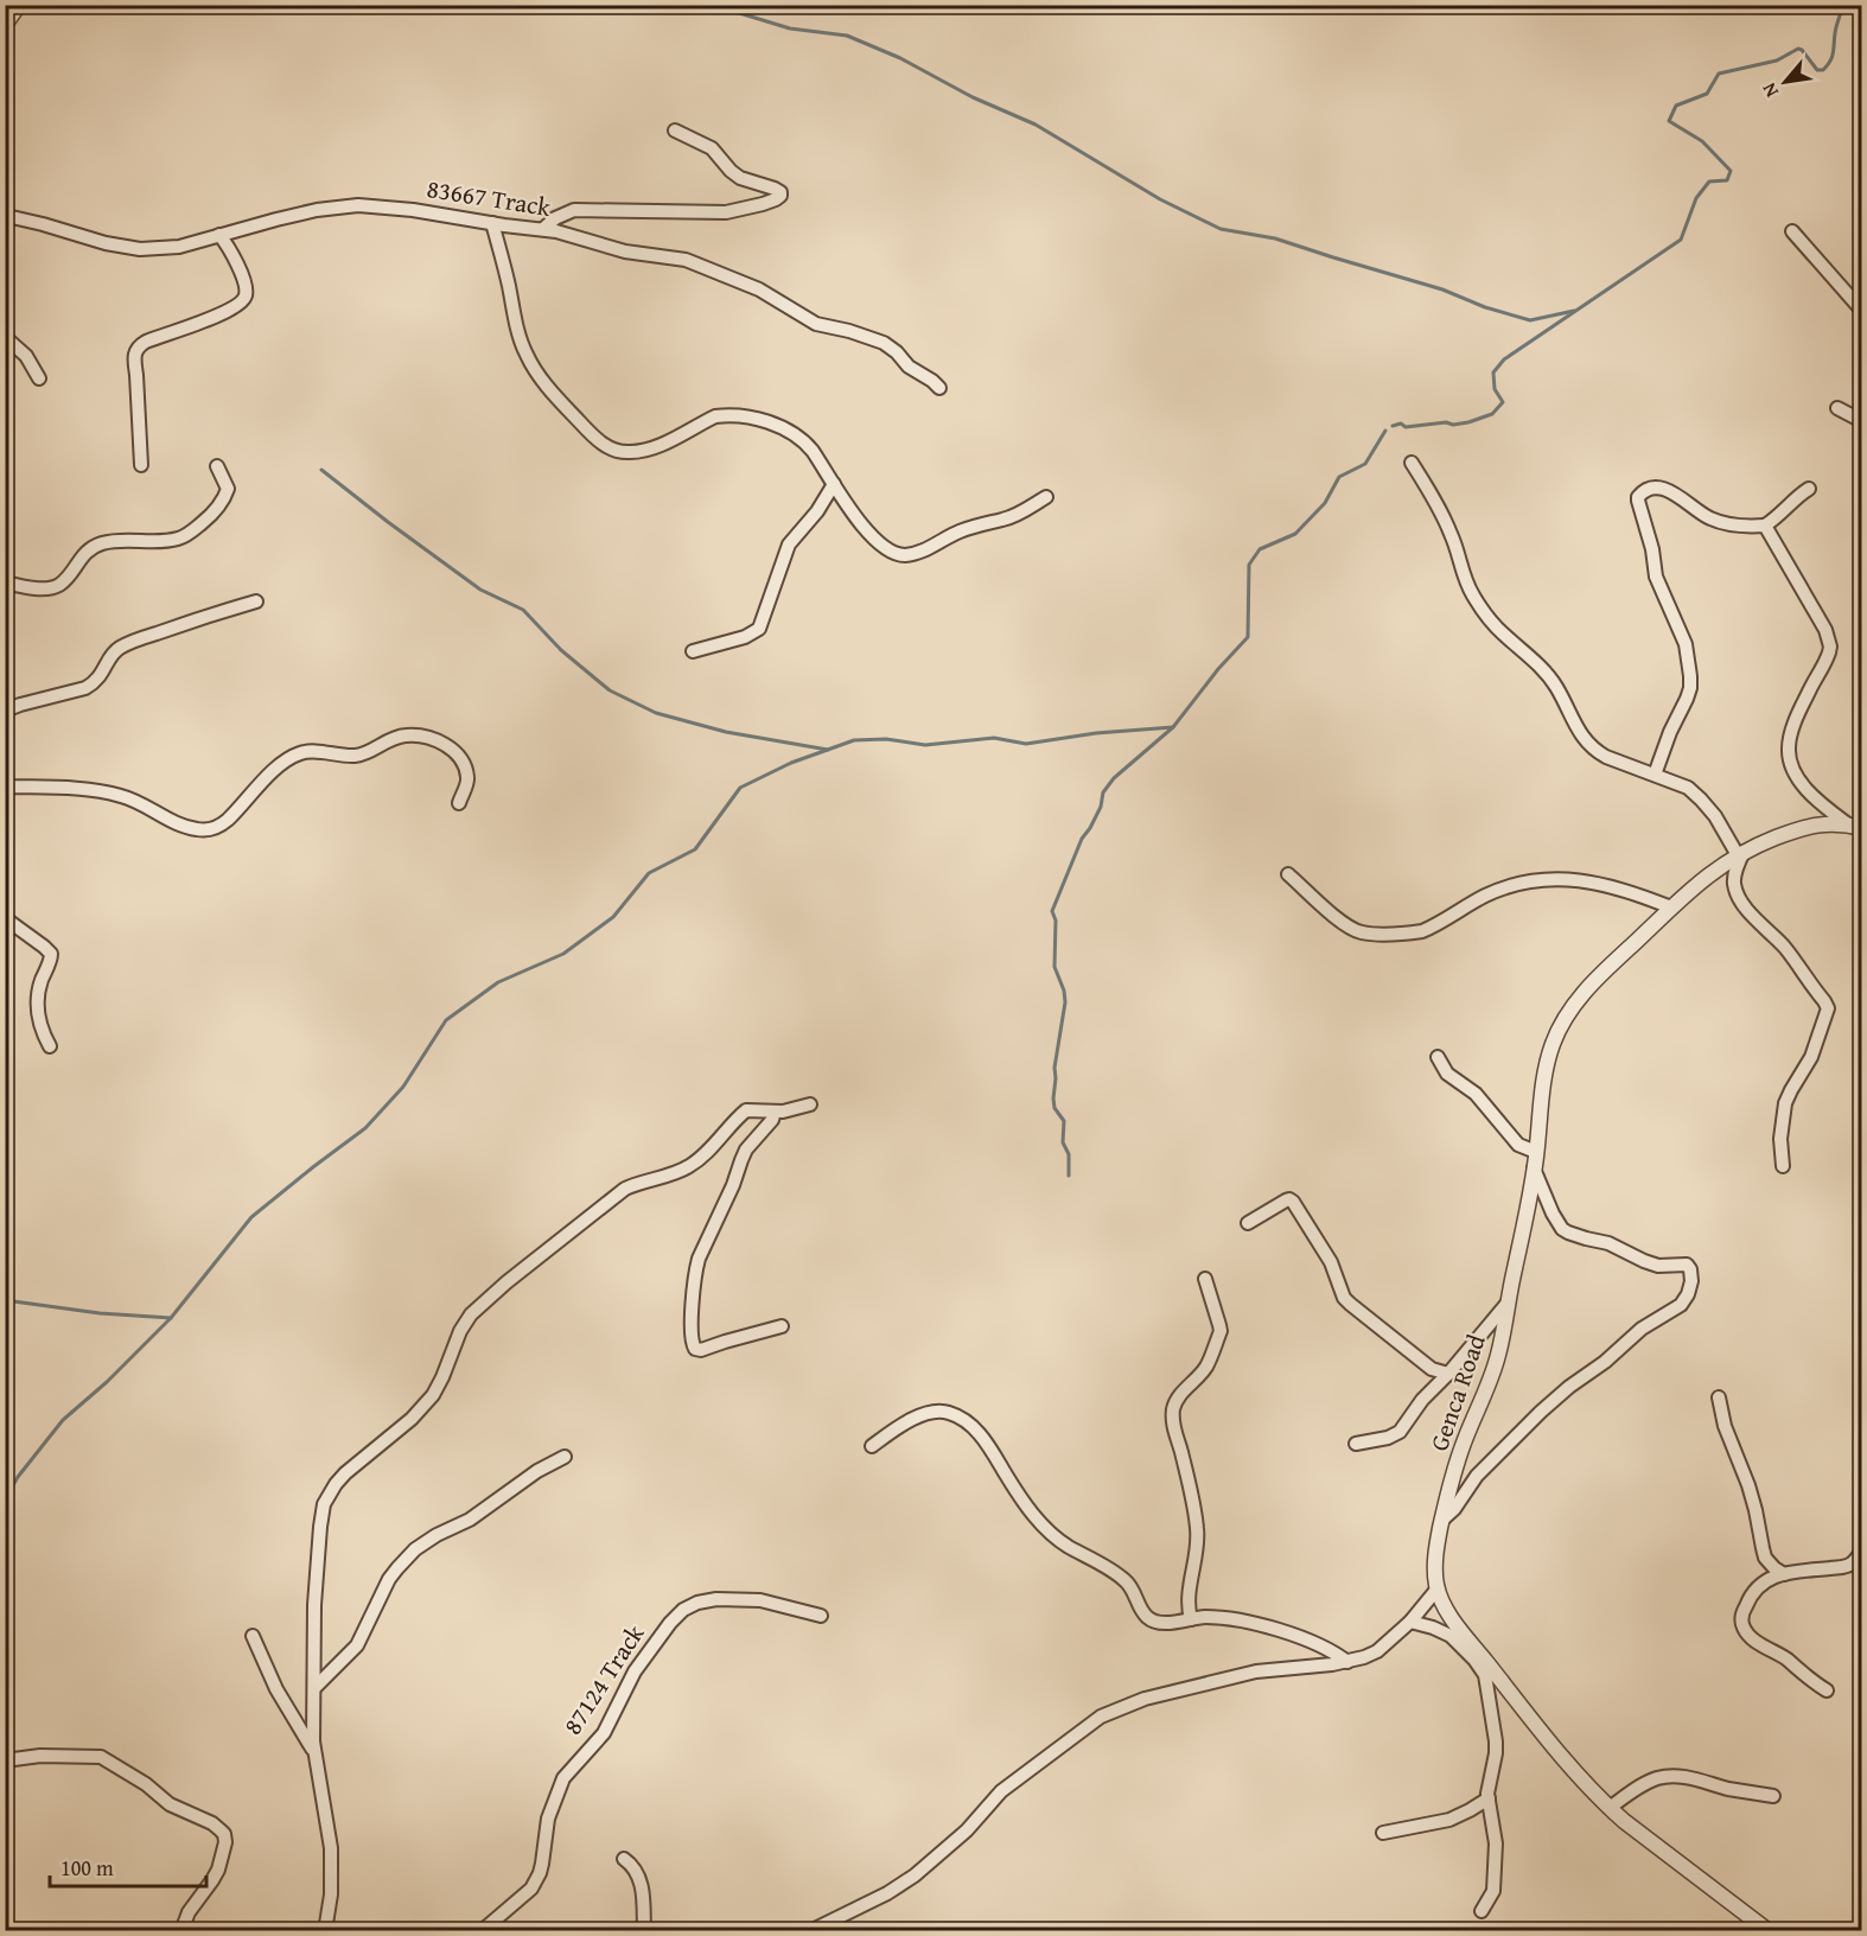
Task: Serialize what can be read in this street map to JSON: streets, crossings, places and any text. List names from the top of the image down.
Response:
{
  "streets": {
    "street": ["83667 Track", "Genca Road", "87124 Track"]
  },
  "scale_bar": "100 m",
  "north": "bottom left"
}
